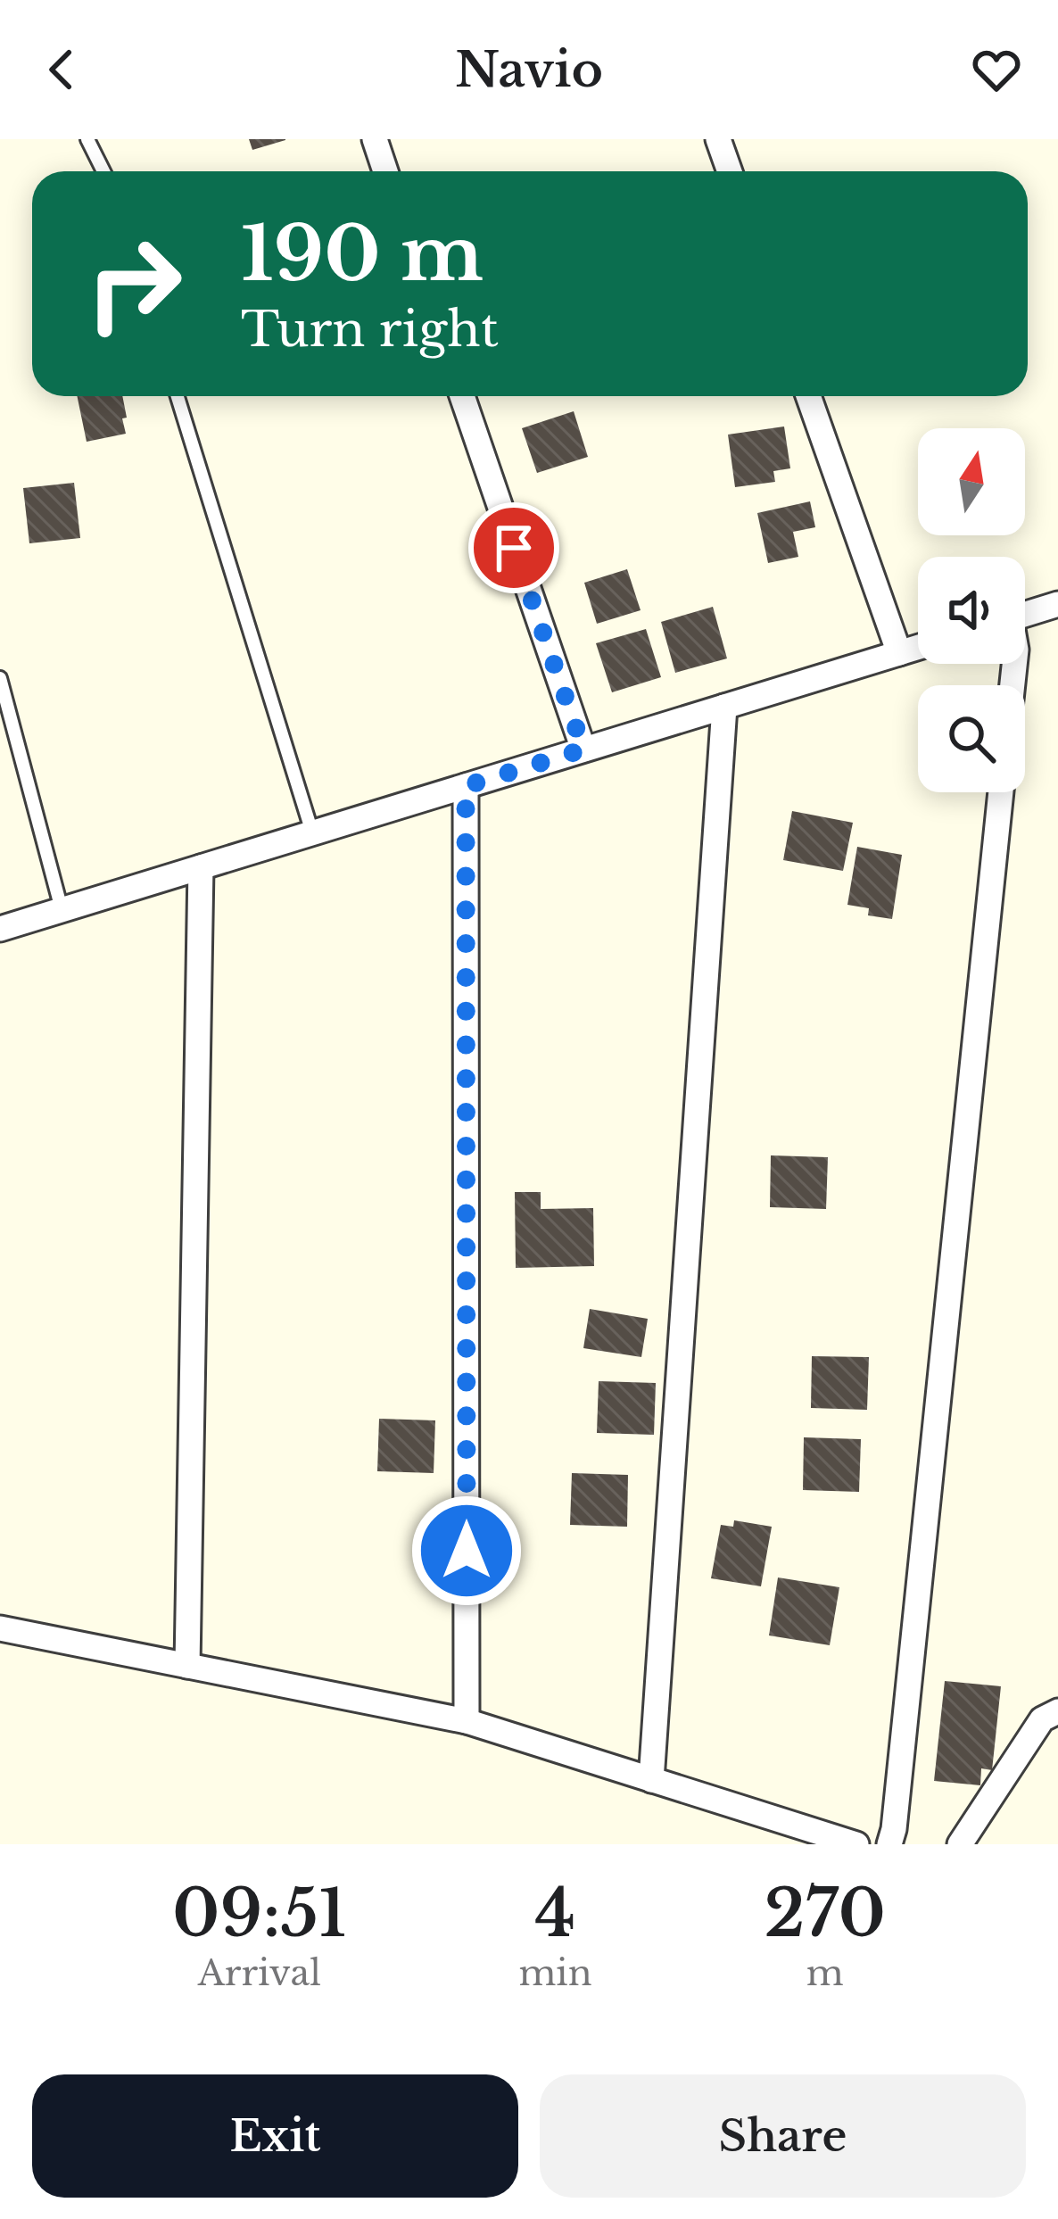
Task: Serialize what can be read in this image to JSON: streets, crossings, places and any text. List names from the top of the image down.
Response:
{
  "north": "top",
  "page": {
    "header": "Navio",
    "turn": ["190 m", "Turn right"],
    "eta": [
      "09:51",
      "Arrival",
      "4",
      "min",
      "270",
      "m"
    ],
    "buttons": ["Exit", "Share"]
  }
}
